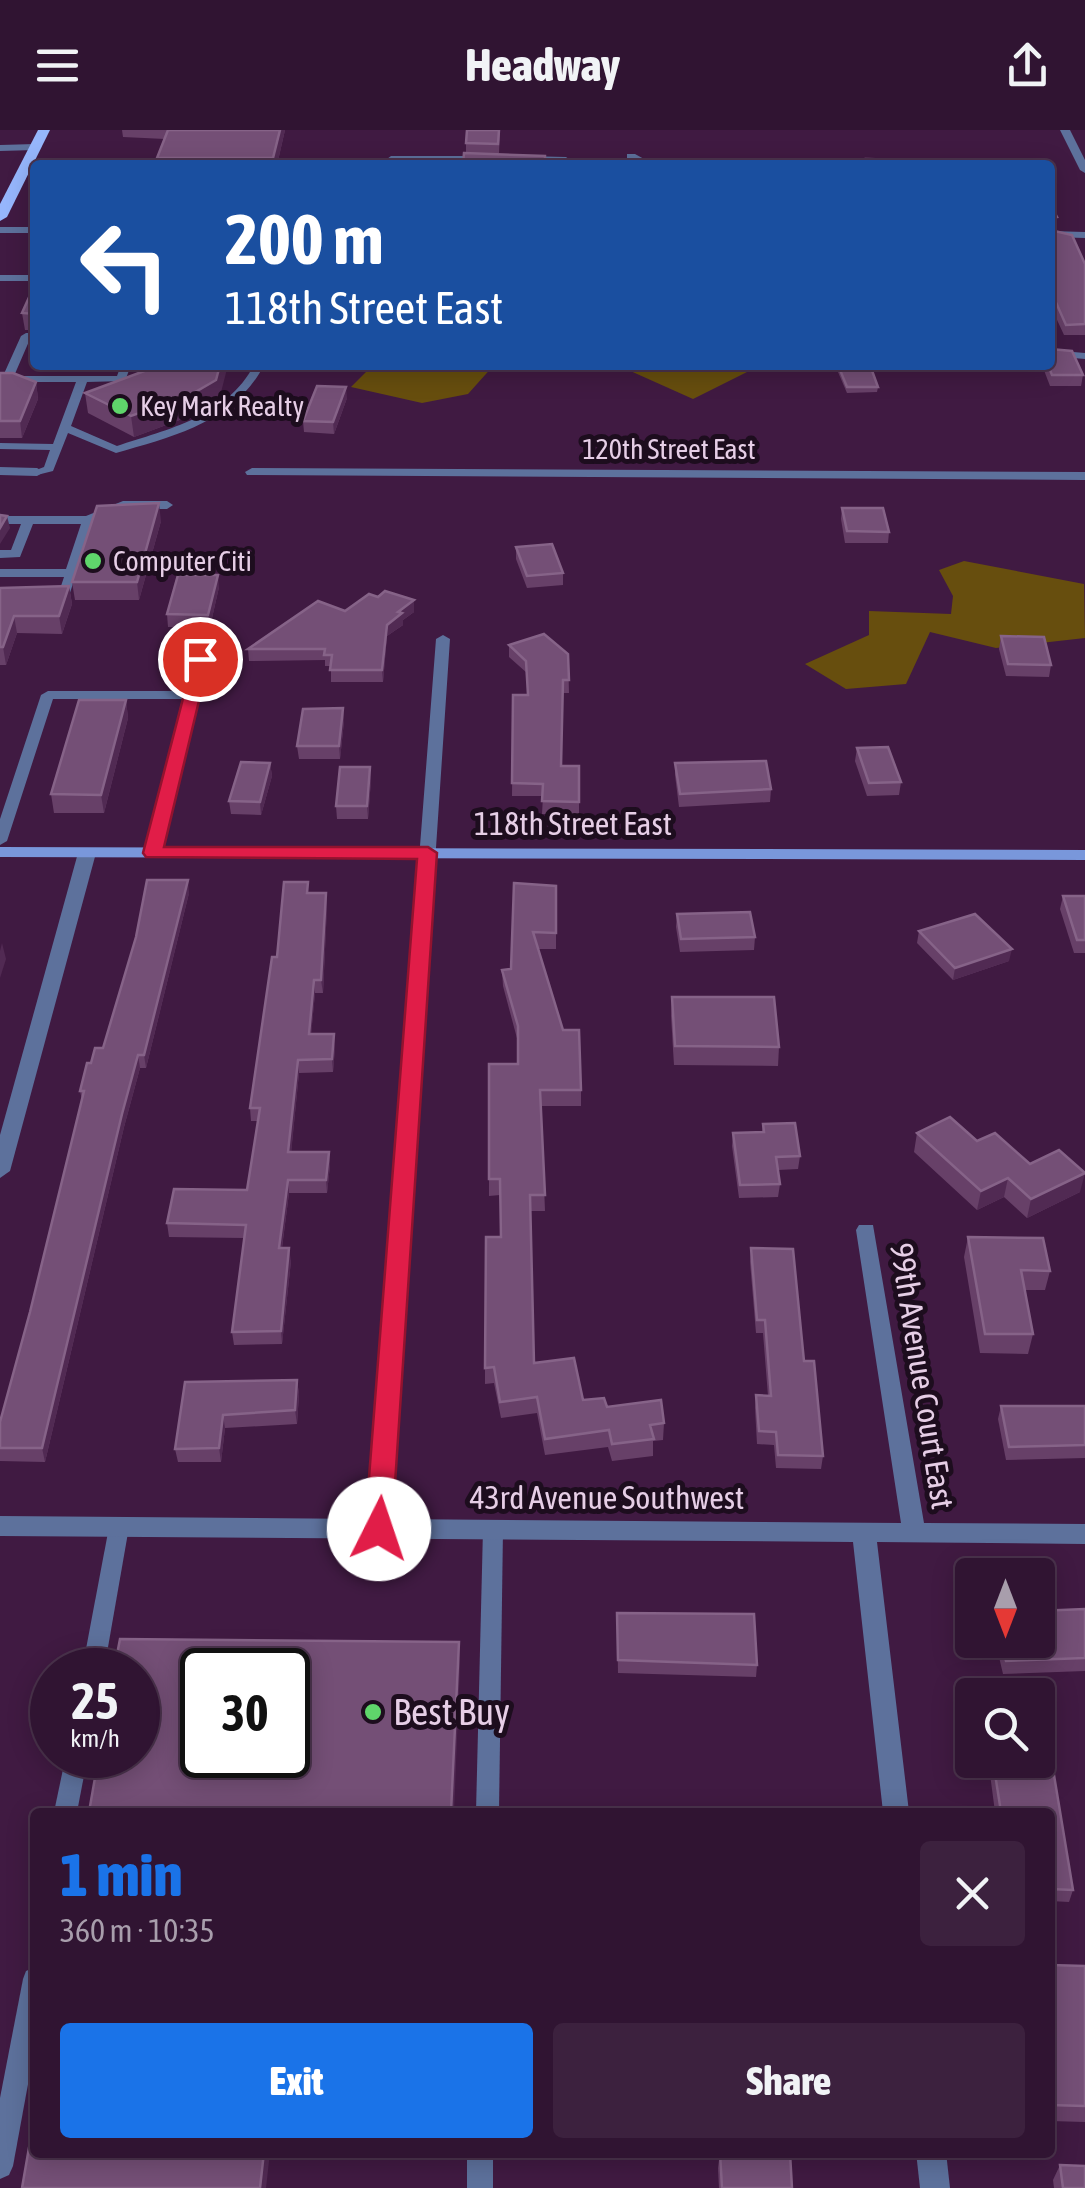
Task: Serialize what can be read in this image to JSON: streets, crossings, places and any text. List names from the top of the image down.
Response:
{
  "streets": {
    "street": [
      "120th Street East",
      "118th Street East",
      "99th Avenue Court East",
      "43rd Avenue Southwest"
    ]
  },
  "crossings": [
    ["99th Avenue Court East", "43rd Avenue Southwest"]
  ],
  "places": ["Key Mark Realty", "Computer Citi", "Best Buy"],
  "north": "bottom",
  "page": {
    "header": "Headway",
    "turn": ["200 m", "118th Street East"],
    "speed": "25 km/h",
    "limit": "30",
    "heading": ["1 min", "360 m · 10:35"],
    "buttons": ["Exit", "Share"]
  }
}
